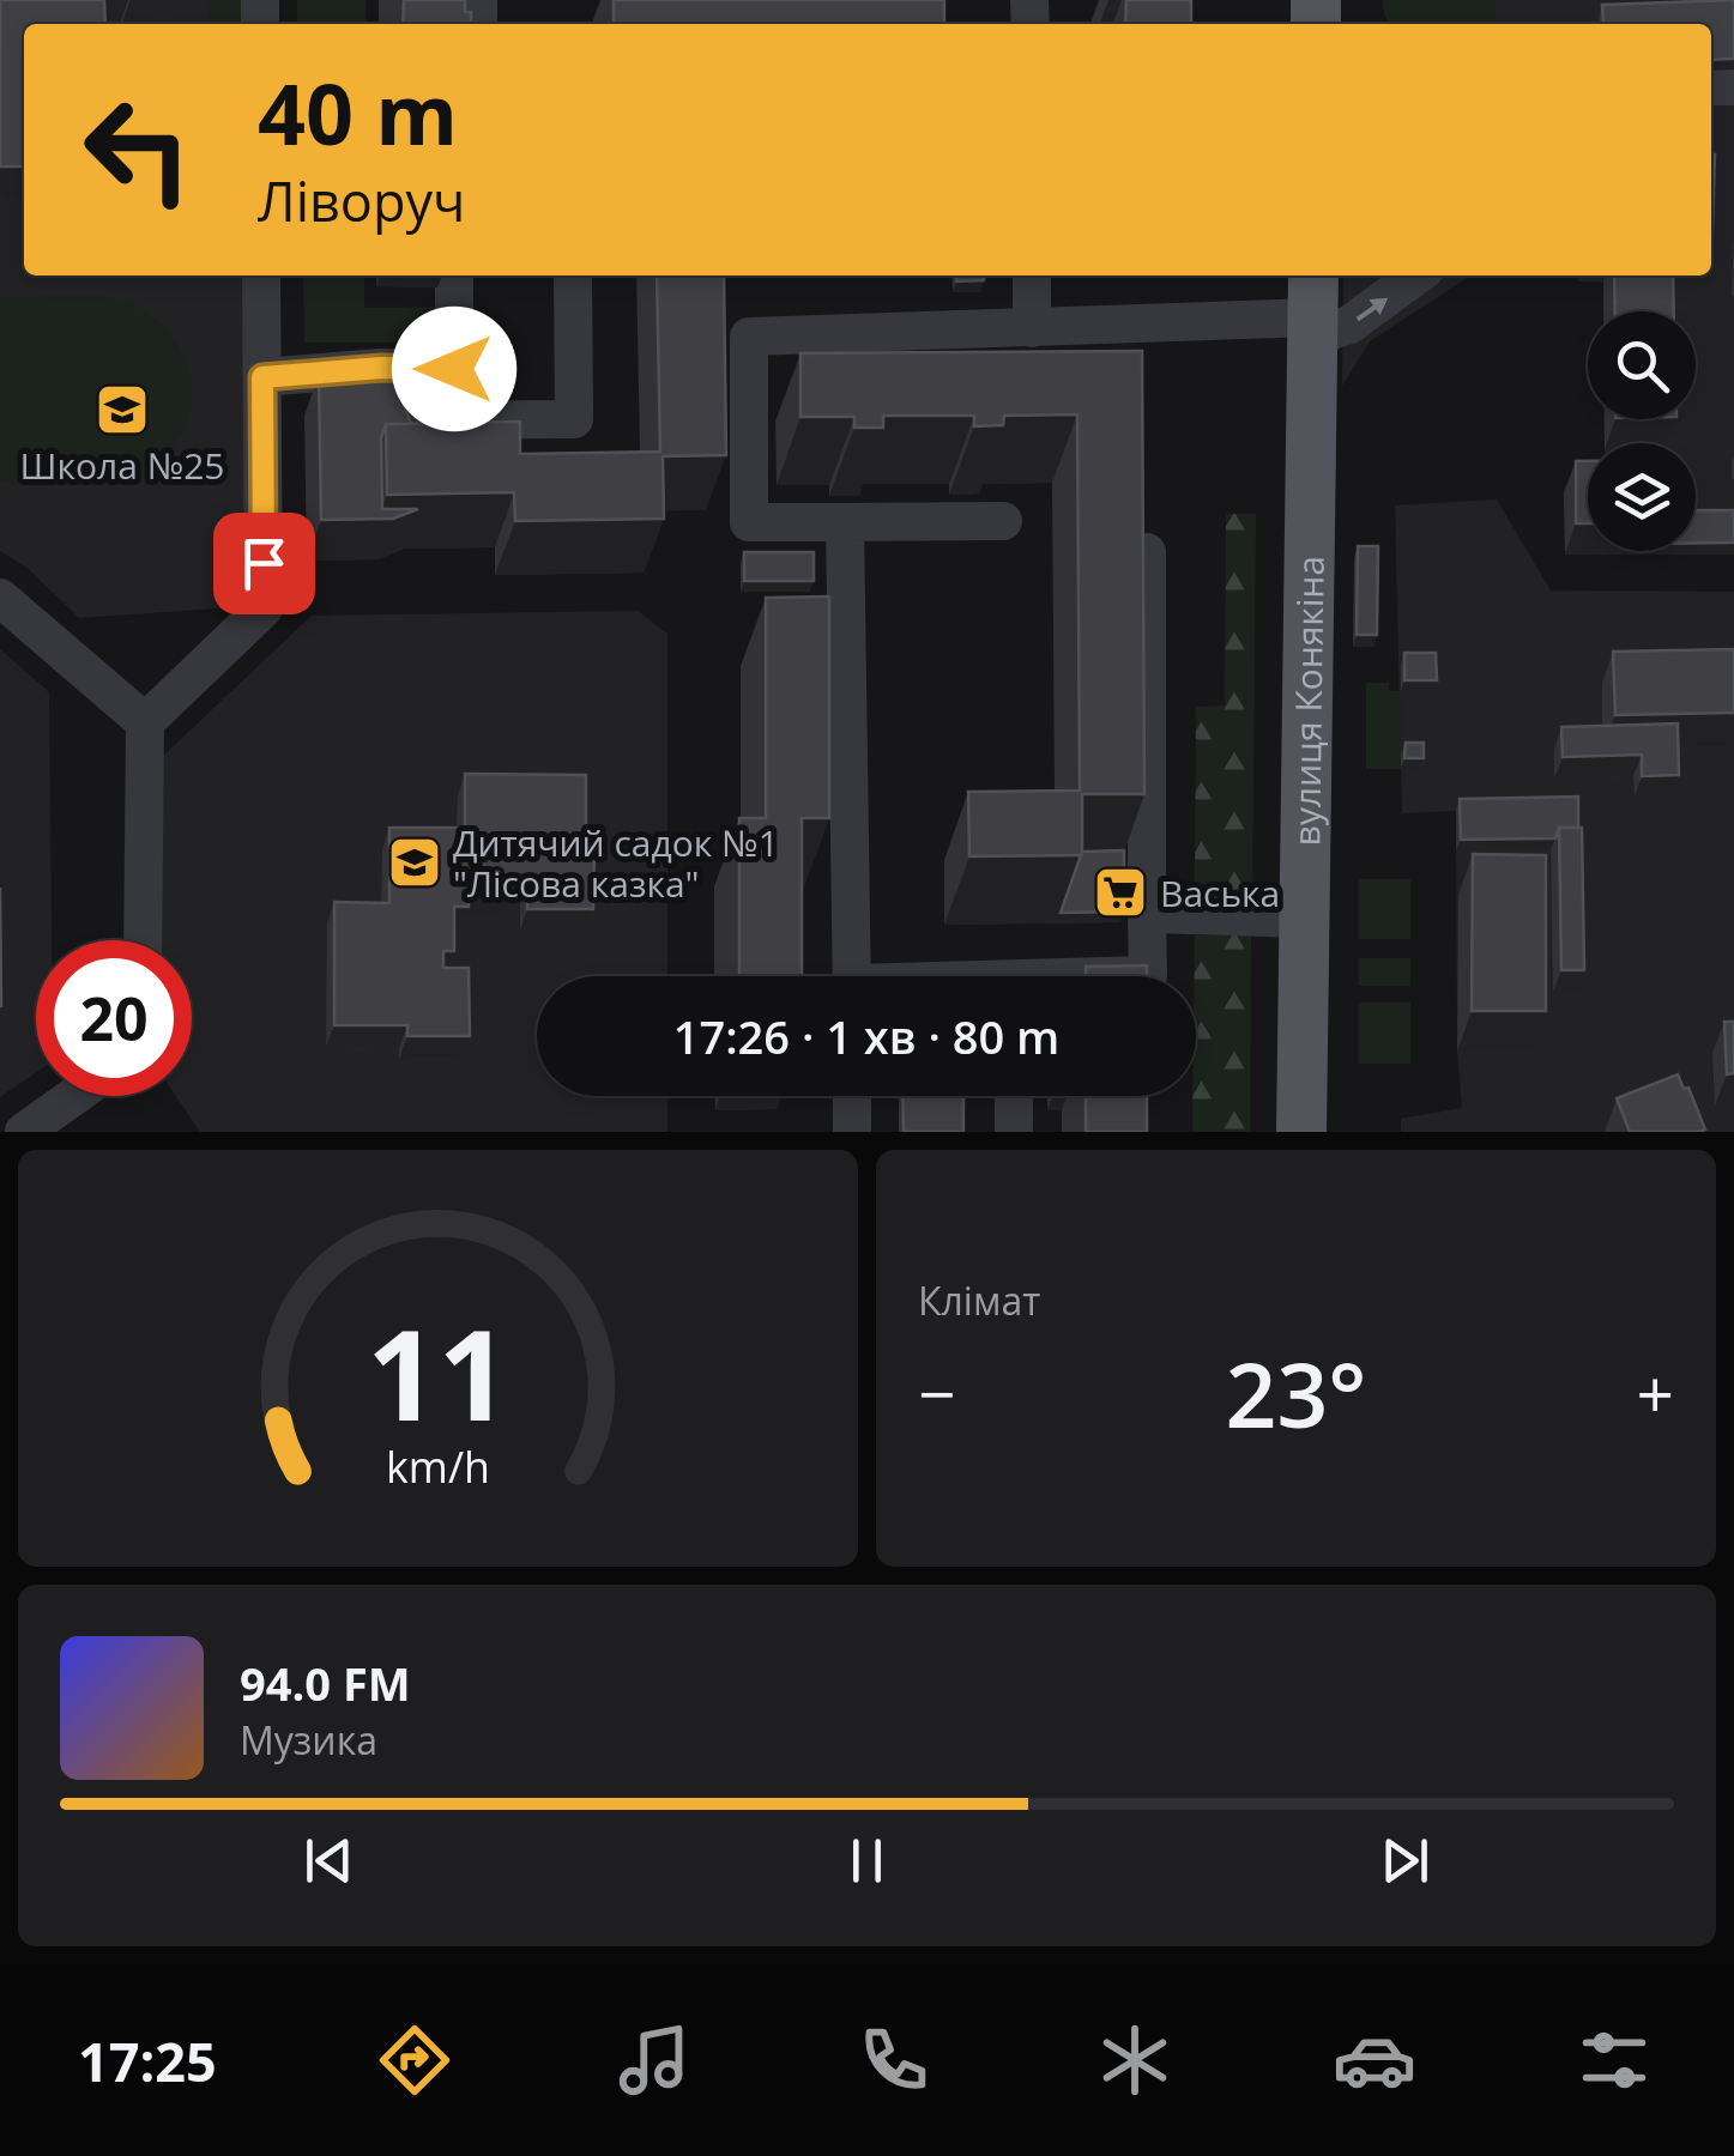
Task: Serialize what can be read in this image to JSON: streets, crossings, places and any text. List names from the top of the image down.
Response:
{
  "streets": {
    "main road": ["вулиця Конякіна"]
  },
  "places": {
    "school or university": ["Школа №25", "Дитячий садок №1 \"Лісова казка\""],
    "supermarket": ["Васька"]
  },
  "page": {
    "turn": ["40 m", "Ліворуч"],
    "limit": "20",
    "trip": "17:26 · 1 хв · 80 m",
    "tile": "Клімат",
    "heat": ["−", "23°", "+"],
    "song": ["94.0 FM", "Музика"],
    "tabs": "17:25",
    "gauge": ["11", "km/h"]
  }
}
